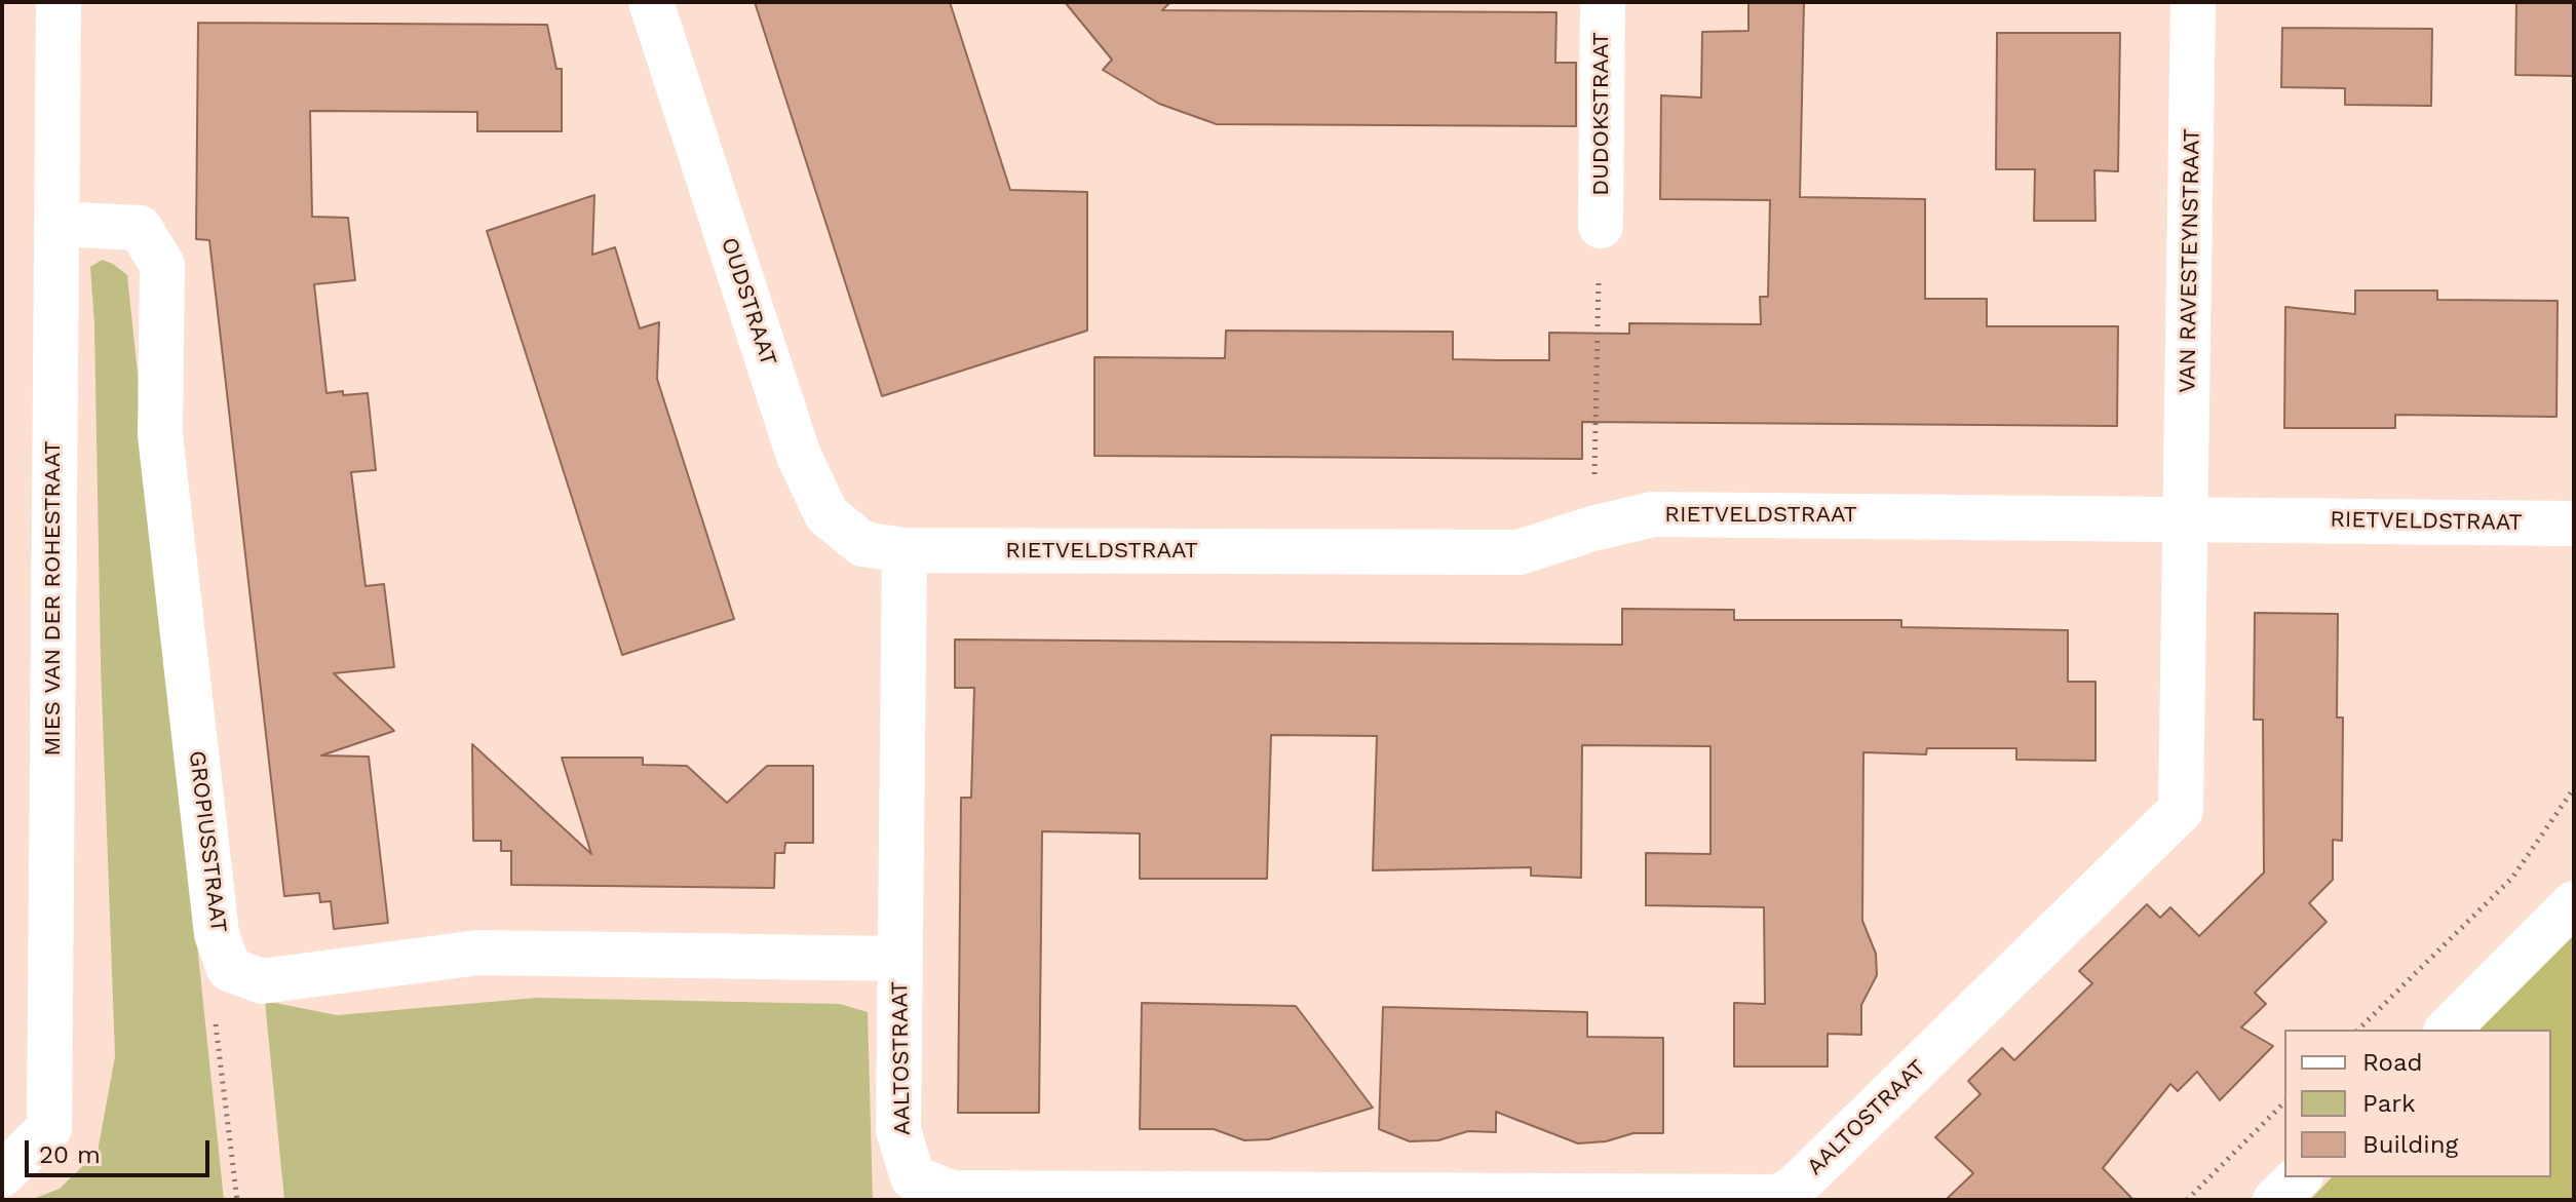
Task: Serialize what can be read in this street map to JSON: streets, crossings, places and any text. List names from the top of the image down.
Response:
{
  "streets": {
    "street": [
      "DUDOKSTRAAT",
      "VAN RAVESTEYNSTRAAT",
      "OUDSTRAAT",
      "RIETVELDSTRAAT",
      "MIES VAN DER ROHESTRAAT",
      "GROPIUSSTRAAT",
      "AALTOSTRAAT"
    ]
  },
  "crossings": [
    ["VAN RAVESTEYNSTRAAT", "RIETVELDSTRAAT"],
    ["VAN RAVESTEYNSTRAAT", "AALTOSTRAAT"],
    ["OUDSTRAAT", "RIETVELDSTRAAT"],
    ["OUDSTRAAT", "AALTOSTRAAT"],
    ["RIETVELDSTRAAT", "AALTOSTRAAT"],
    ["MIES VAN DER ROHESTRAAT", "GROPIUSSTRAAT"]
  ],
  "legend": ["Road", "Park", "Building"],
  "scale_bar": "20 m"
}
